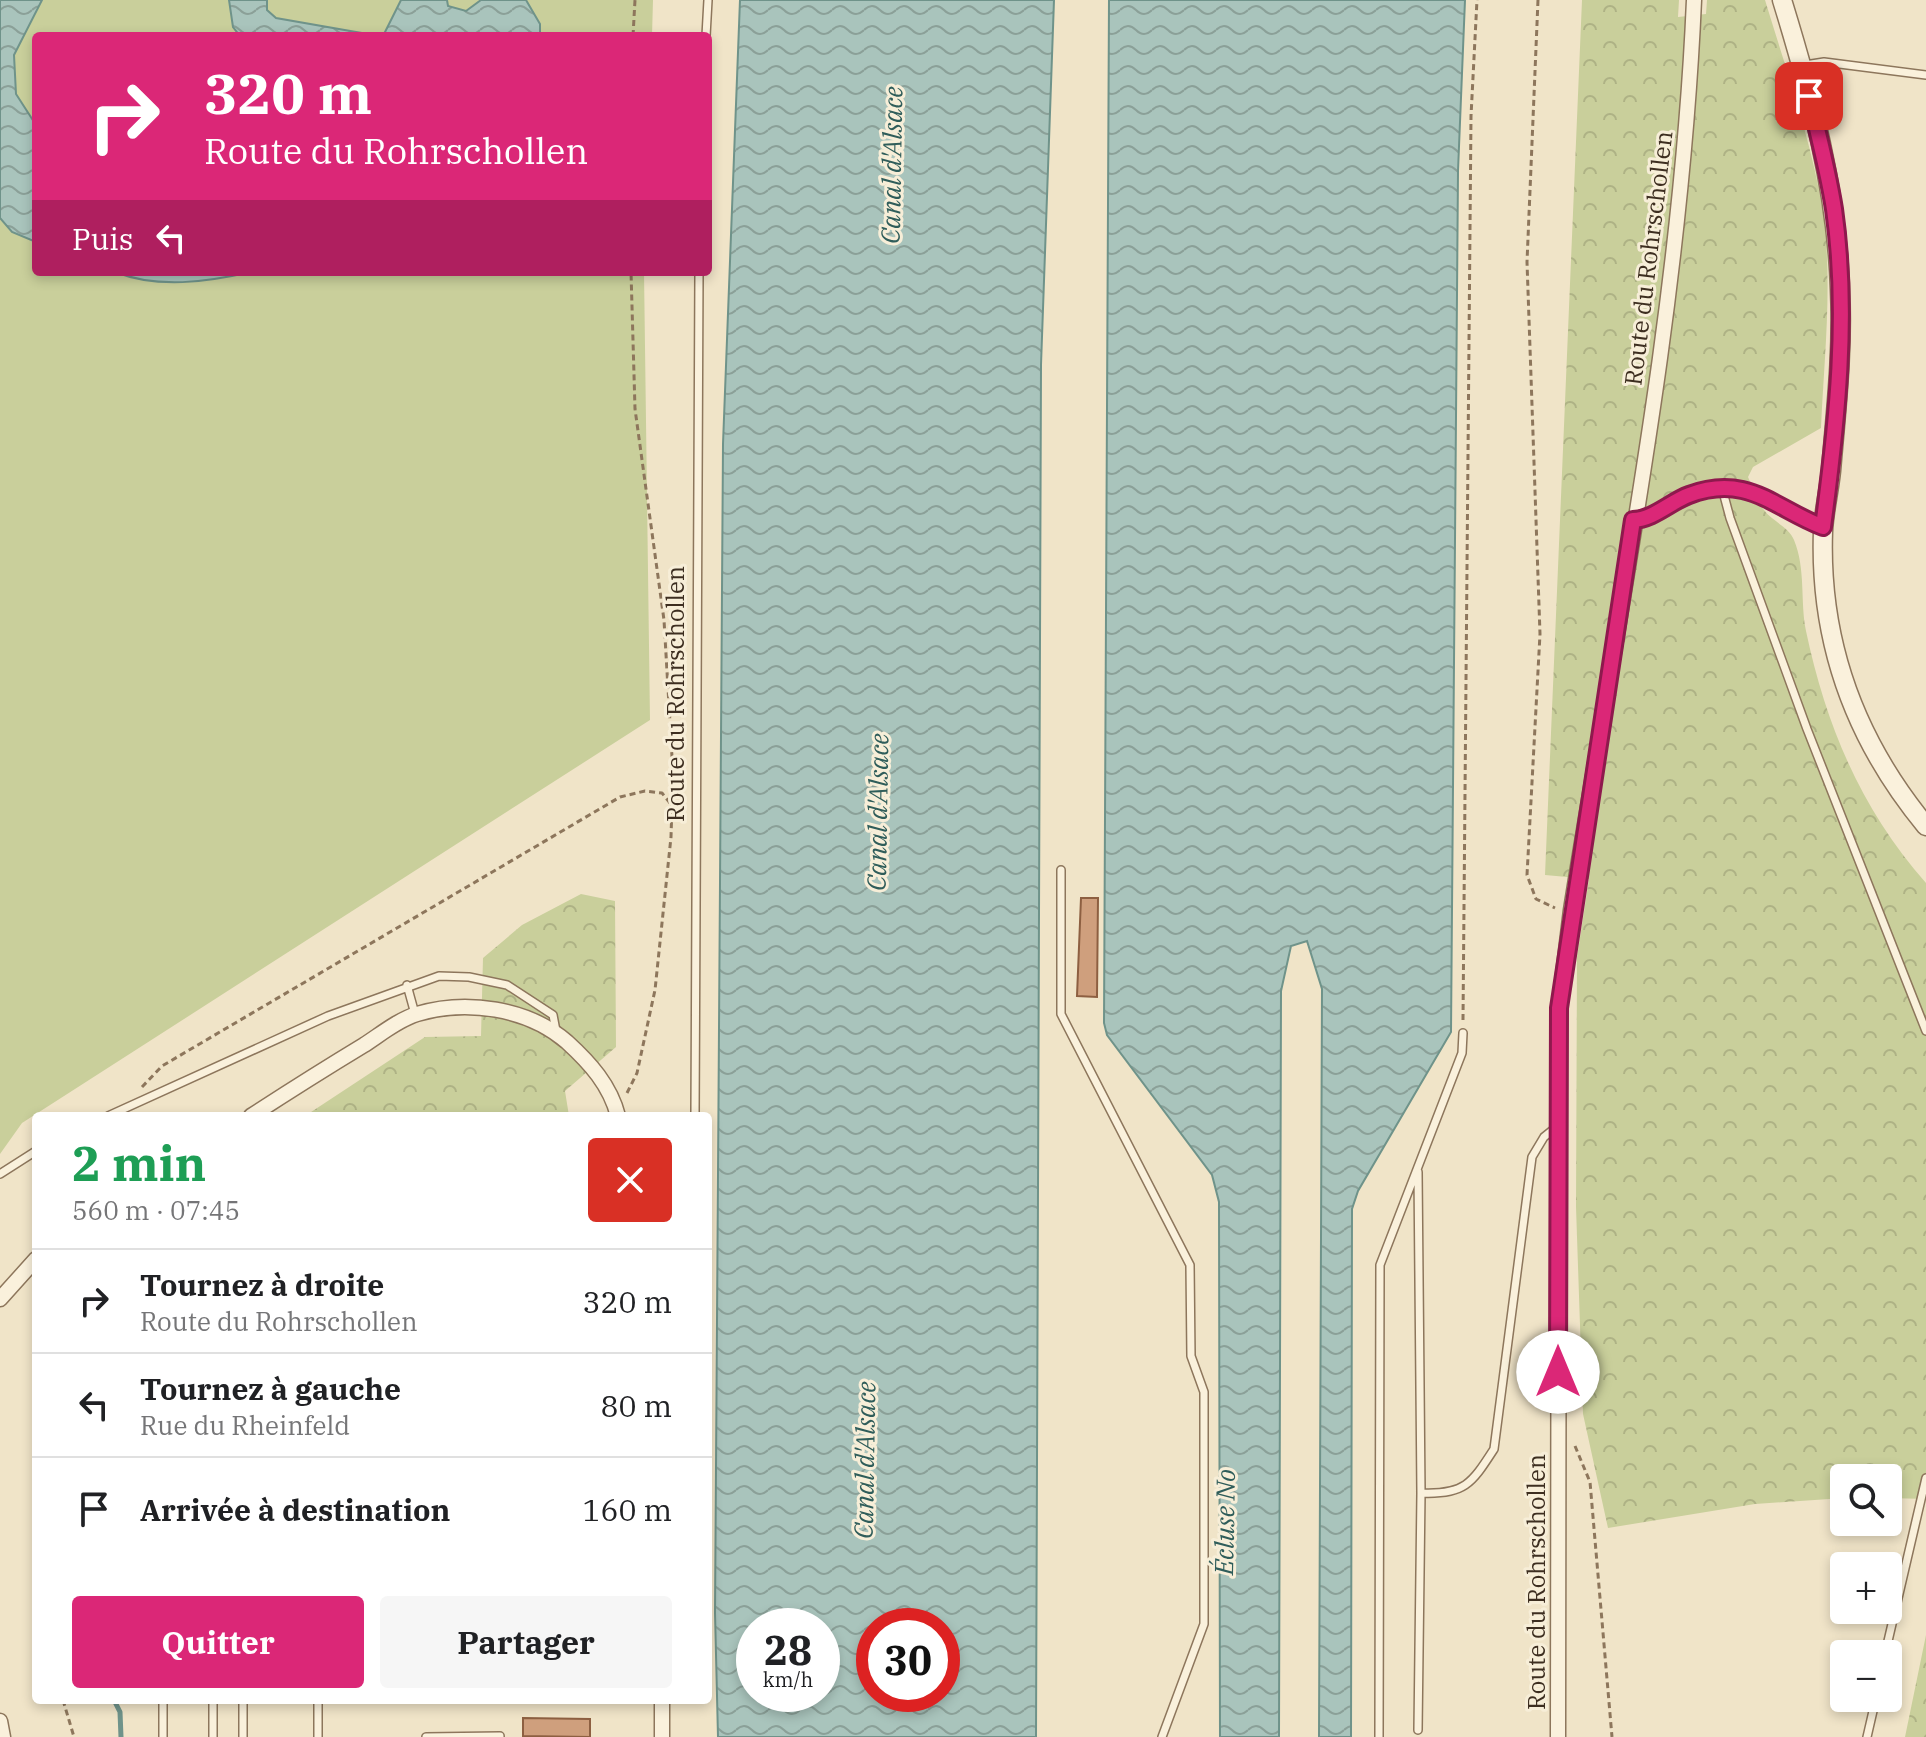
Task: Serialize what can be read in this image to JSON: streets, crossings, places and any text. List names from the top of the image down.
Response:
{
  "streets": {
    "street": ["Route du Rohrschollen"]
  },
  "water": ["Canal d'Alsace", "Écluse No"],
  "page": {
    "turn": ["320 m", "Route du Rohrschollen"],
    "then": "Puis",
    "heading": ["2 min", "560 m · 07:45"],
    "list": [
      {
        "name": "Tournez à droite",
        "note": "Route du Rohrschollen",
        "value": "320 m"
      },
      {
        "name": "Tournez à gauche",
        "note": "Rue du Rheinfeld",
        "value": "80 m"
      },
      {
        "name": "Arrivée à destination",
        "value": "160 m"
      }
    ],
    "map_buttons": ["+", "−"],
    "buttons": ["Quitter", "Partager"],
    "speed": "28 km/h",
    "limit": "30"
  }
}
